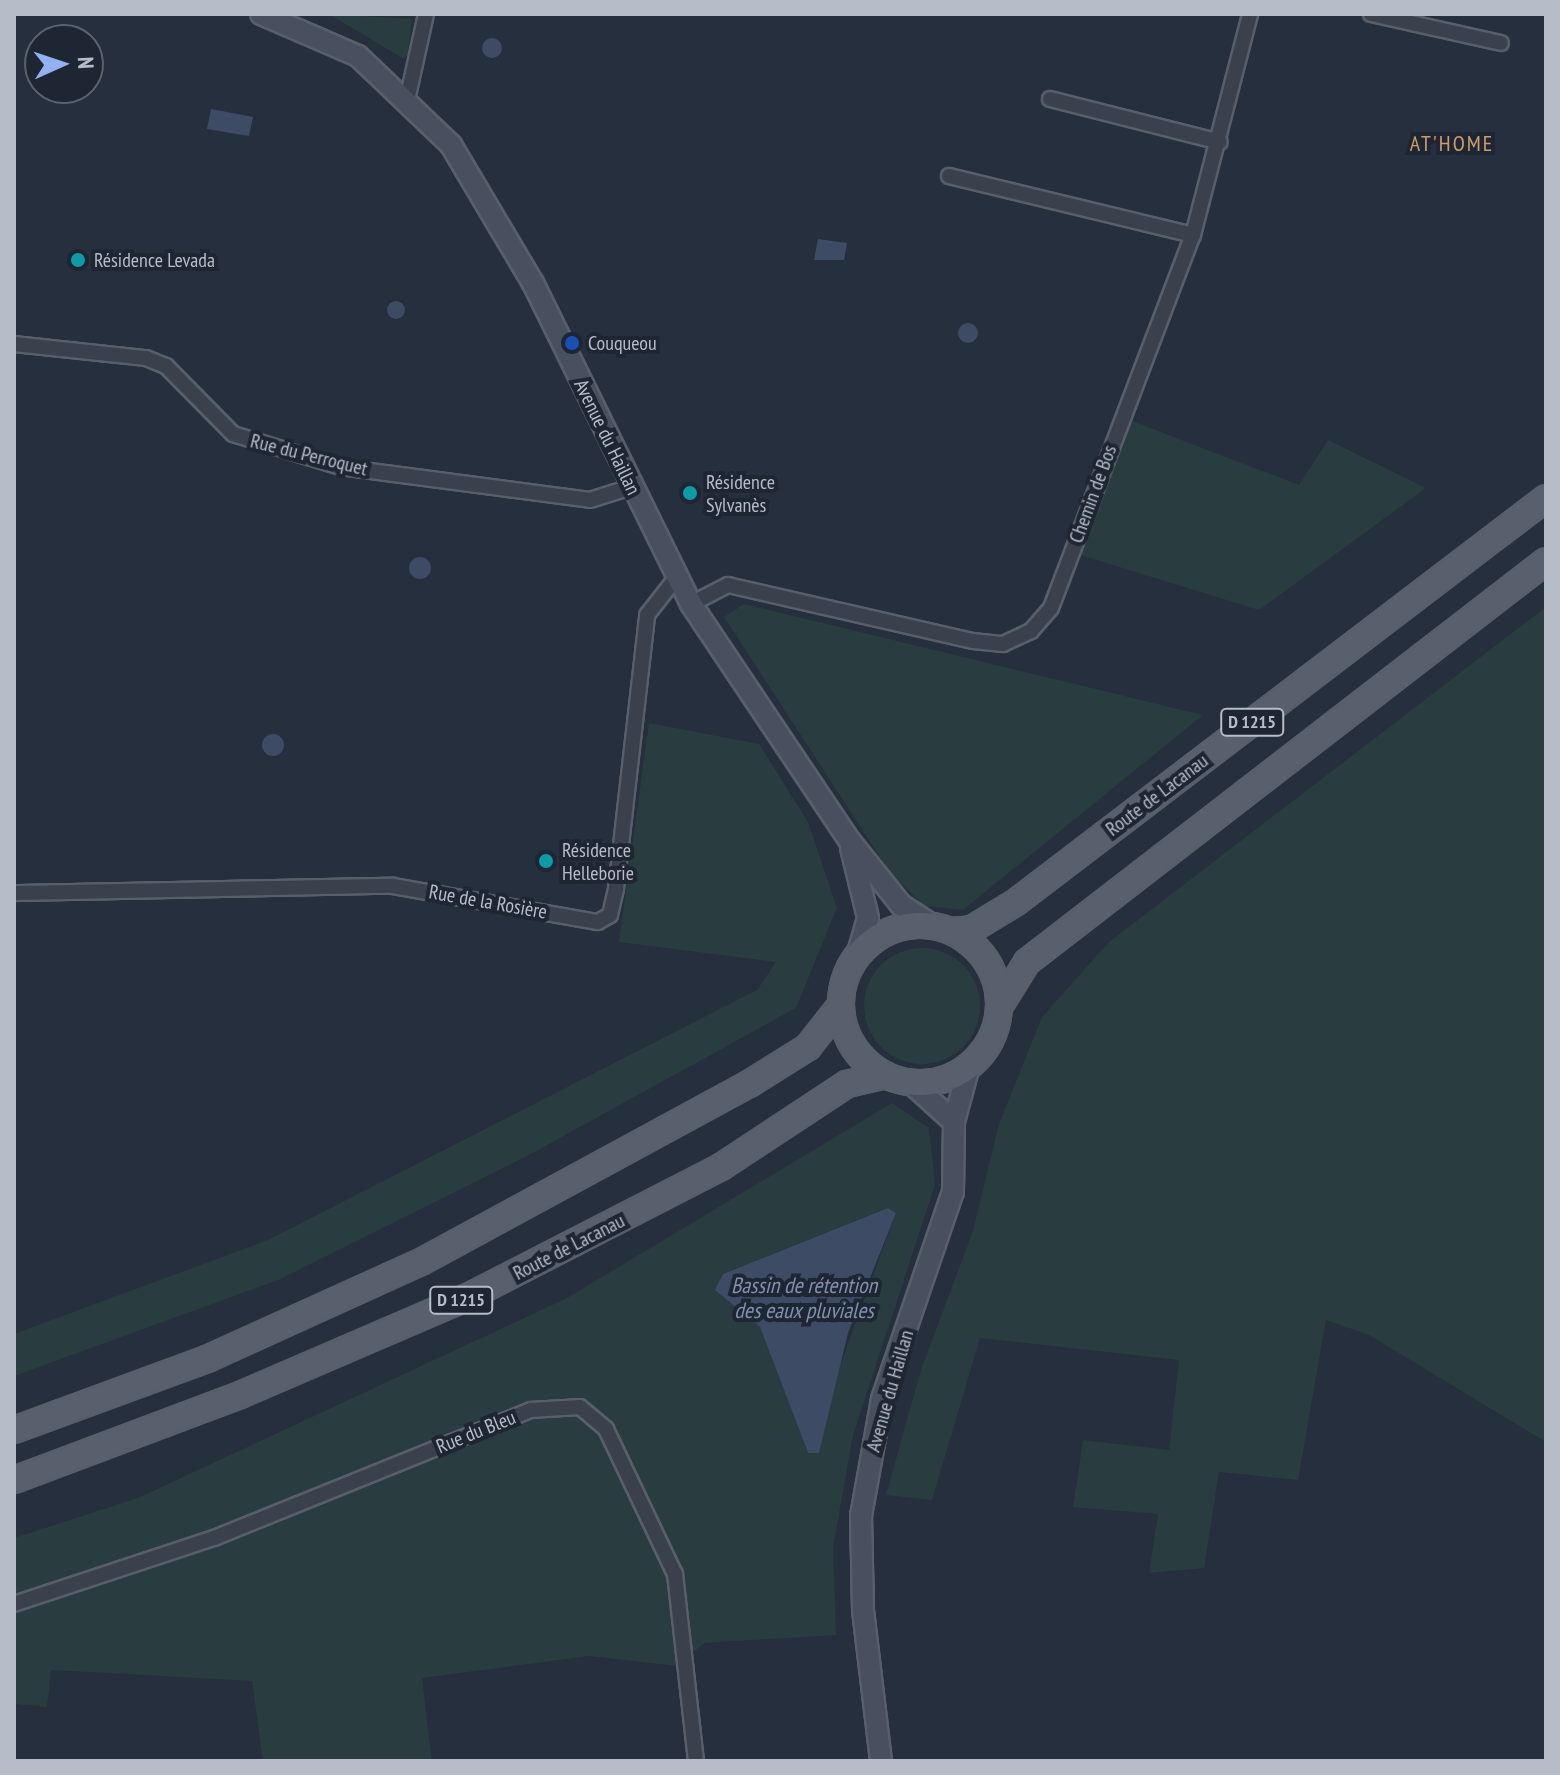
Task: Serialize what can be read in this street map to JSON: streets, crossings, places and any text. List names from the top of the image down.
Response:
{
  "streets": {
    "main road": ["D 1215", "Route de Lacanau"],
    "street": [
      "Avenue du Haillan",
      "Rue du Perroquet",
      "Chemin de Bos",
      "Rue de la Rosière",
      "Rue du Bleu"
    ]
  },
  "crossings": [
    ["Avenue du Haillan", "Rue du Perroquet"],
    ["Avenue du Haillan", "Chemin de Bos"],
    ["Avenue du Haillan", "D 1215"],
    ["Avenue du Haillan", "Route de Lacanau"],
    ["Avenue du Haillan", "Rue de la Rosière"],
    ["D 1215", "Route de Lacanau"]
  ],
  "districts": ["AT'HOME"],
  "water": ["Bassin de rétention des eaux pluviales"],
  "places": [
    "Résidence Levada",
    "Couqueou",
    "Résidence Sylvanès",
    "Résidence Helleborie"
  ],
  "north": "right"
}
